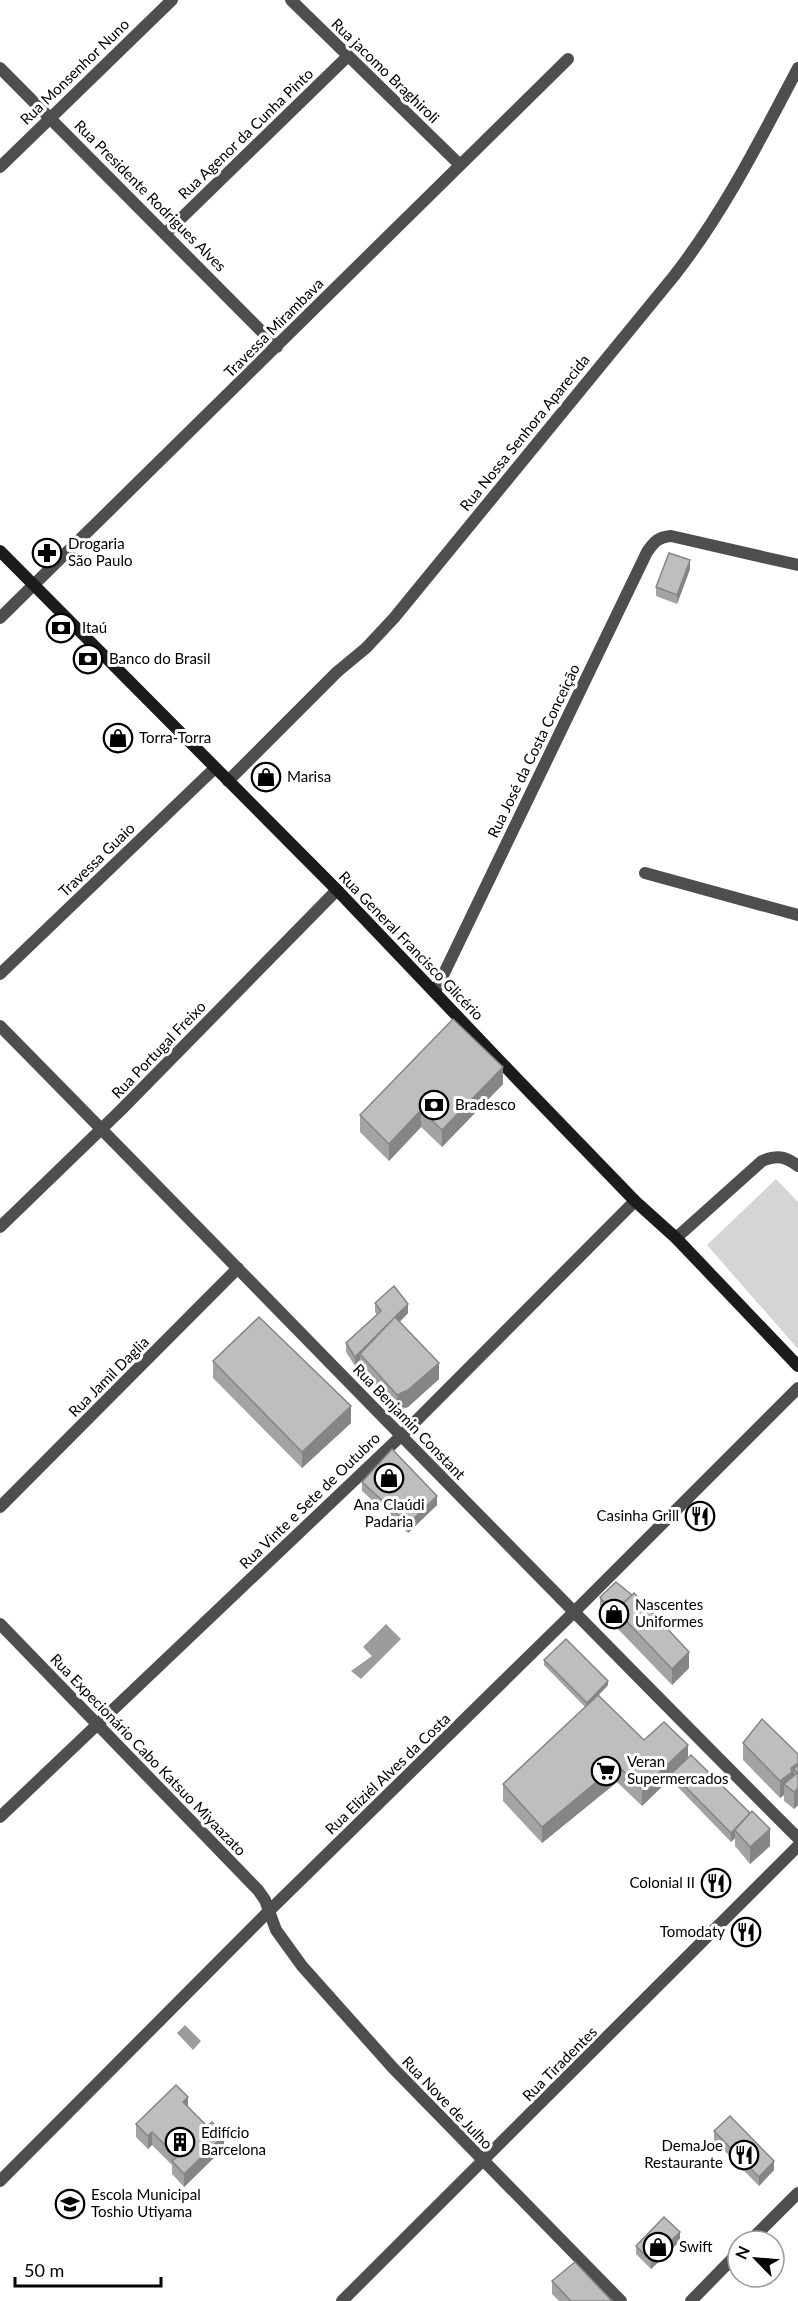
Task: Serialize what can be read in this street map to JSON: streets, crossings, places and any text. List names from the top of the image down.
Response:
{
  "streets": {
    "main road": ["Rua General Francisco Glicério"],
    "street": [
      "Rua jacomo Braghiroli",
      "Rua Monsenhor Nuno",
      "Rua Agenor da Cunha Pinto",
      "Rua Presidente Rodrigues Alves",
      "Travessa Mirambava",
      "Rua Nossa Senhora Aparecida",
      "Rua José da Costa Conceição",
      "Travessa Guaio",
      "Rua Portugal Freixo",
      "Rua Jamil Daglia",
      "Rua Benjamin Constant",
      "Rua Vinte e Sete de Outubro",
      "Rua Expecionário Cabo Katsuo Miyaazato",
      "Rua Eliziél Alves da Costa",
      "Rua Tiradentes",
      "Rua Nove de Julho"
    ]
  },
  "crossings": [
    ["Rua jacomo Braghiroli", "Rua Agenor da Cunha Pinto"],
    ["Rua jacomo Braghiroli", "Travessa Mirambava"],
    ["Rua Monsenhor Nuno", "Rua Presidente Rodrigues Alves"],
    ["Rua Agenor da Cunha Pinto", "Rua Presidente Rodrigues Alves"],
    ["Rua Presidente Rodrigues Alves", "Travessa Mirambava"],
    ["Travessa Mirambava", "Rua General Francisco Glicério"],
    ["Rua Nossa Senhora Aparecida", "Rua General Francisco Glicério"],
    ["Rua José da Costa Conceição", "Rua General Francisco Glicério"],
    ["Travessa Guaio", "Rua General Francisco Glicério"],
    ["Rua General Francisco Glicério", "Rua Portugal Freixo"],
    ["Rua General Francisco Glicério", "Rua Vinte e Sete de Outubro"],
    ["Rua Portugal Freixo", "Rua Benjamin Constant"],
    ["Rua Jamil Daglia", "Rua Benjamin Constant"],
    ["Rua Benjamin Constant", "Rua Vinte e Sete de Outubro"],
    ["Rua Benjamin Constant", "Rua Eliziél Alves da Costa"],
    ["Rua Vinte e Sete de Outubro", "Rua Expecionário Cabo Katsuo Miyaazato"],
    ["Rua Expecionário Cabo Katsuo Miyaazato", "Rua Eliziél Alves da Costa"],
    ["Rua Expecionário Cabo Katsuo Miyaazato", "Rua Nove de Julho"],
    ["Rua Eliziél Alves da Costa", "Rua Nove de Julho"],
    ["Rua Tiradentes", "Rua Nove de Julho"]
  ],
  "places": {
    "pharmacy": ["Drogaria São Paulo"],
    "bank": ["Itaú", "Banco do Brasil", "Bradesco"],
    "shop": [
      "Torra-Torra",
      "Marisa",
      "Ana Claúdi Padaria",
      "Nascentes Uniformes",
      "Swift"
    ],
    "restaurant": [
      "Casinha Grill",
      "Colonial II",
      "Tomodaty",
      "DemaJoe Restaurante"
    ],
    "supermarket": ["Veran Supermercados"],
    "building": ["Edifício Barcelona"],
    "school or university": ["Escola Municipal Toshio Utiyama"]
  },
  "scale_bar": "50 m",
  "north": "top left"
}
